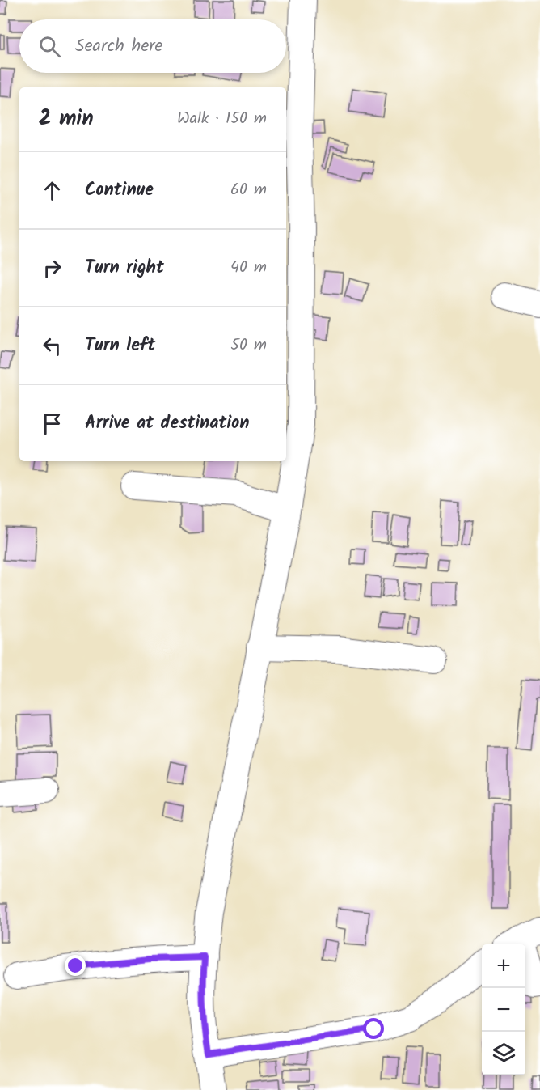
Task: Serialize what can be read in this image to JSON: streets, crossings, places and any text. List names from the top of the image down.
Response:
{
  "page": {
    "search": "Search here",
    "heading": ["2 min", "Walk · 150 m"],
    "list": [
      ["Continue", "60 m"],
      ["Turn right", "40 m"],
      ["Turn left", "50 m"],
      "Arrive at destination"
    ],
    "map_buttons": ["+", "−"]
  }
}
